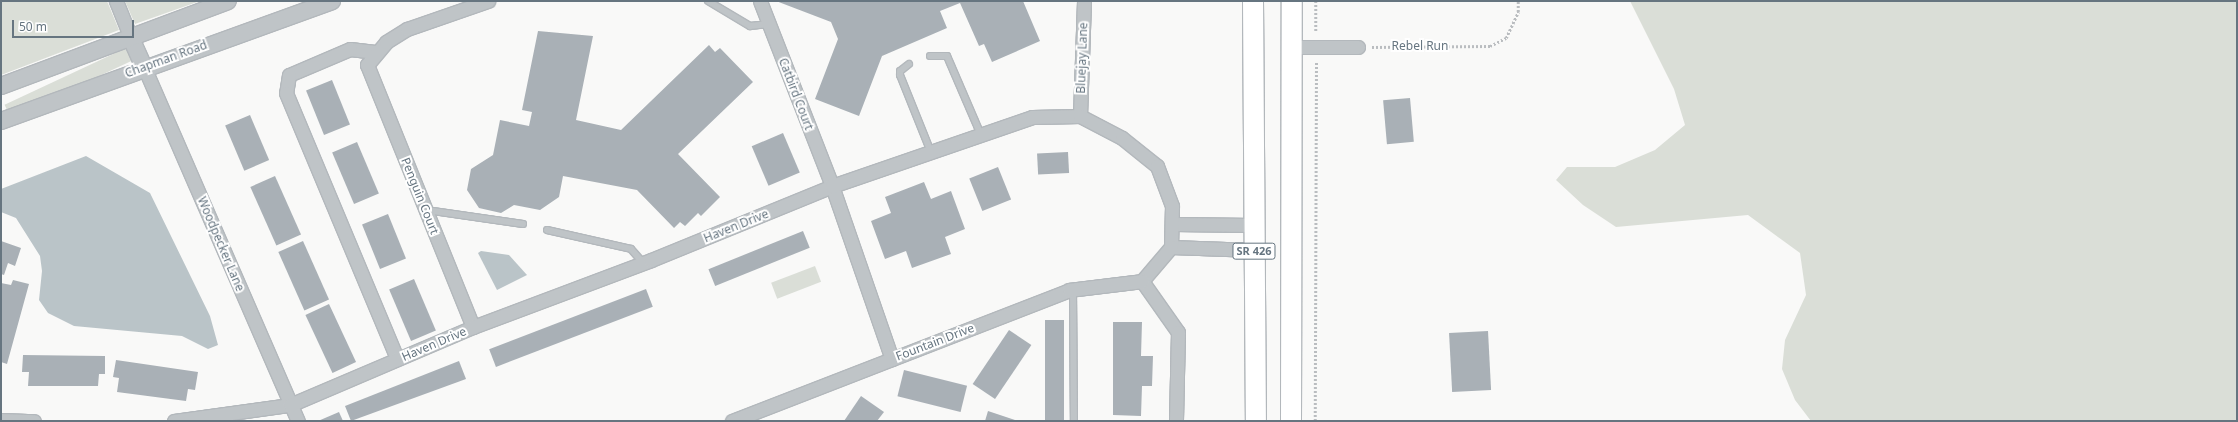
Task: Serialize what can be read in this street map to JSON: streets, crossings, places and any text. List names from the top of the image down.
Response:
{
  "streets": {
    "main road": ["SR 426"],
    "street": [
      "Bluejay Lane",
      "Chapman Road",
      "Catbird Court",
      "Penguin Court",
      "Haven Drive",
      "Woodpecker Lane",
      "Fountain Drive"
    ],
    "path": ["Rebel Run"]
  },
  "crossings": [
    ["Bluejay Lane", "Haven Drive"],
    ["Chapman Road", "Woodpecker Lane"],
    ["Catbird Court", "Haven Drive"],
    ["Catbird Court", "Fountain Drive"],
    ["Penguin Court", "Haven Drive"],
    ["Haven Drive", "Woodpecker Lane"]
  ],
  "scale_bar": "50 m"
}
